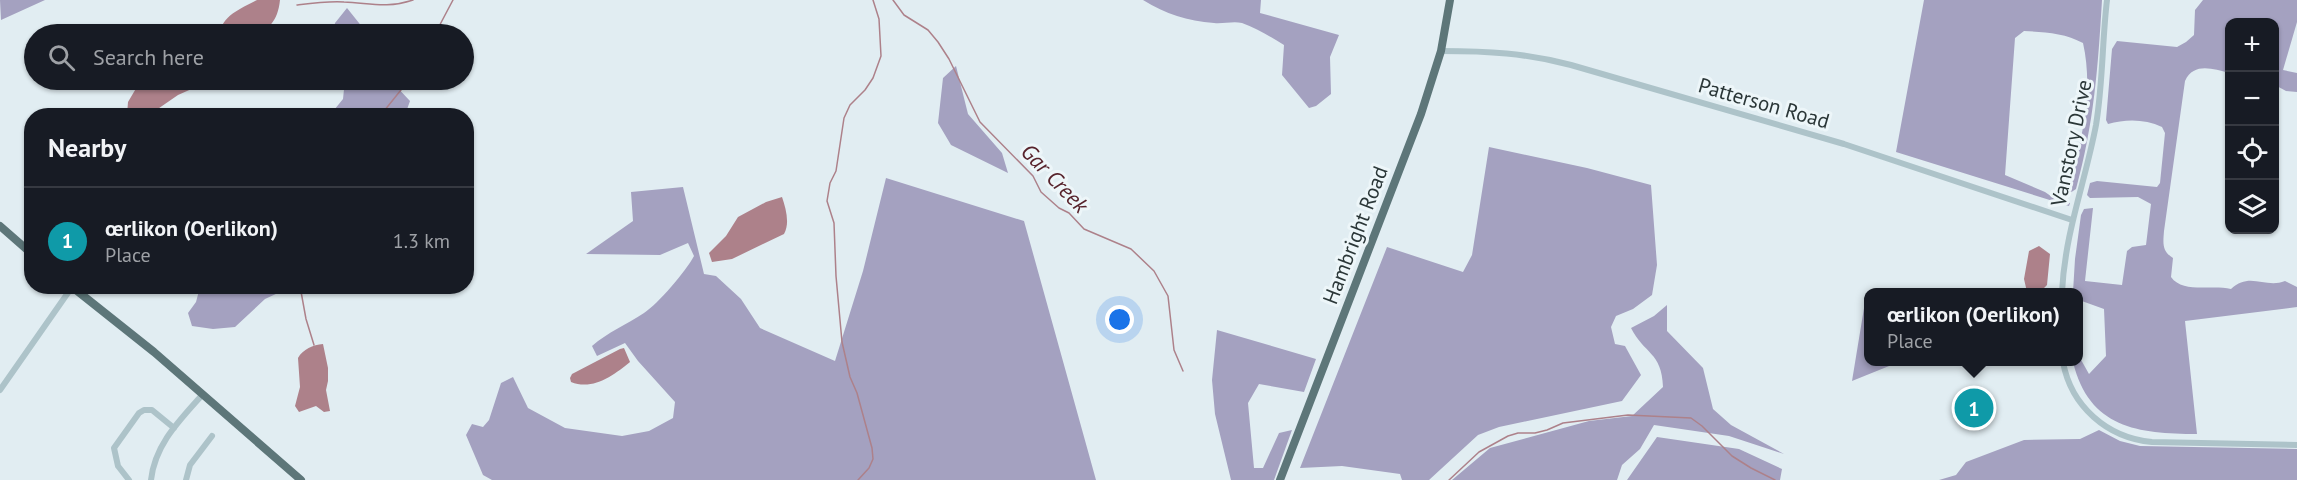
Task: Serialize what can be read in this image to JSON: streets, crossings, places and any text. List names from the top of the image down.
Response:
{
  "streets": {
    "main road": ["Hambright Road"],
    "street": ["Patterson Road", "Vanstory Drive"]
  },
  "crossings": [
    ["Patterson Road", "Vanstory Drive"],
    ["Patterson Road", "Hambright Road"]
  ],
  "water": ["Gar Creek"],
  "page": {
    "map_buttons": ["+", "−"],
    "search": "Search here",
    "heading": "Nearby",
    "list": [
      {
        "mark": "1",
        "name": "œrlikon (Oerlikon)",
        "note": "Place",
        "value": "1.3 km"
      }
    ],
    "popup": ["œrlikon (Oerlikon)", "Place"],
    "pins": "1"
  }
}
